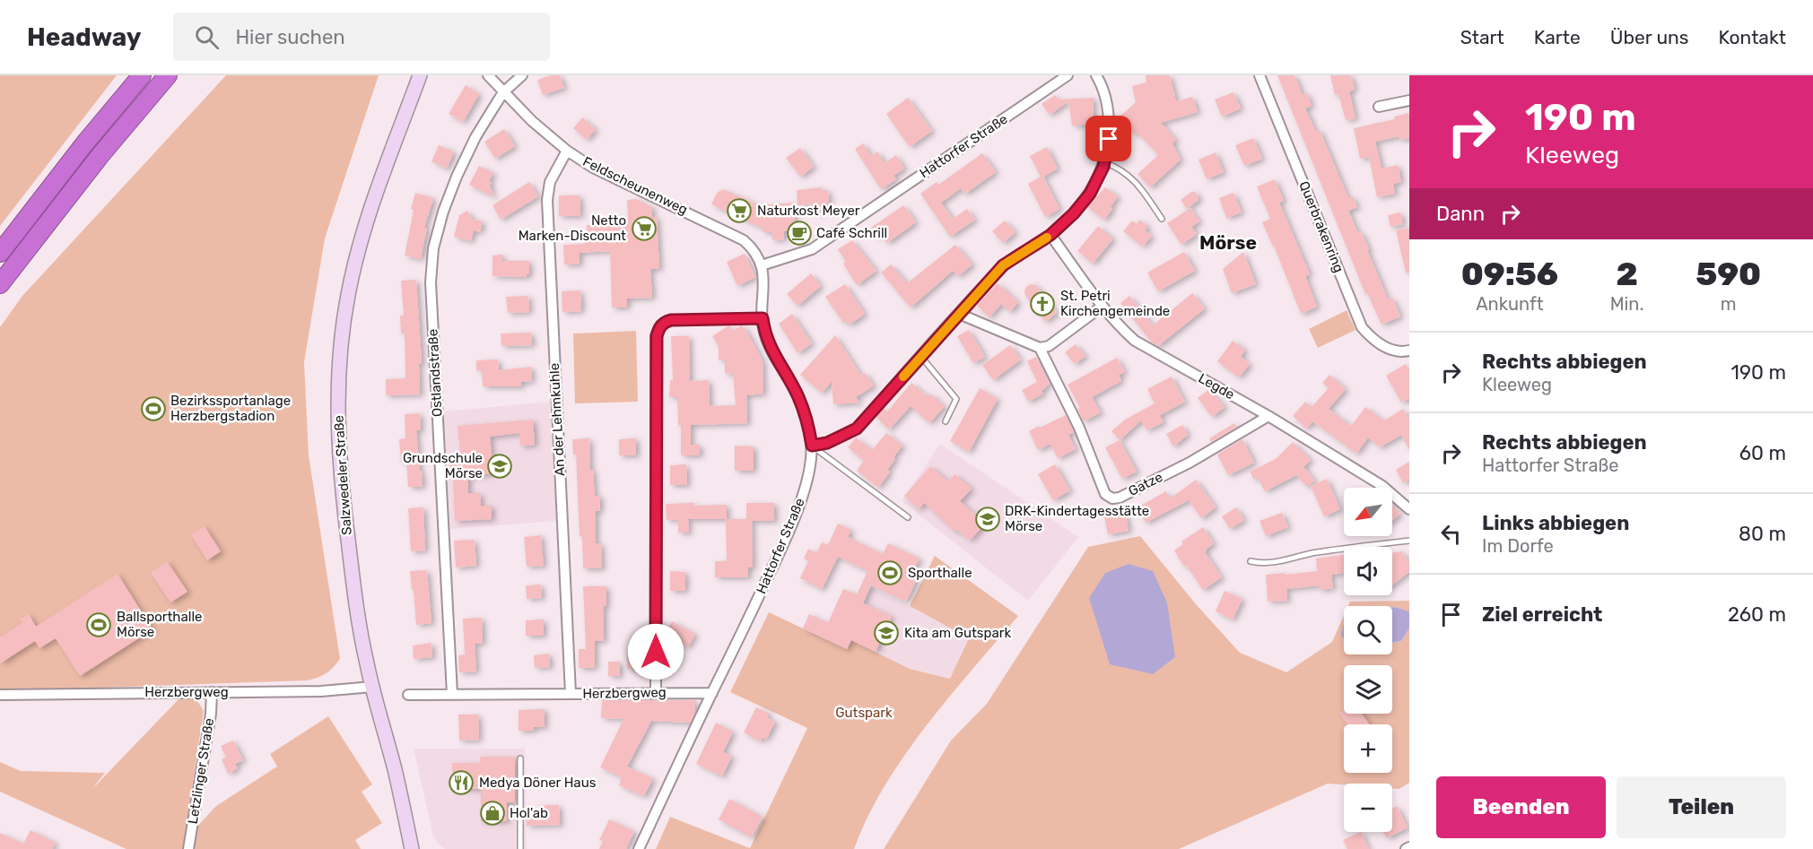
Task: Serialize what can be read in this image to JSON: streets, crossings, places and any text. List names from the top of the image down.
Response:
{
  "streets": {
    "street": [
      "Hattorfer Straße",
      "Feldscheunenweg",
      "Querbrakenring",
      "Ostlandstraße",
      "Legde",
      "An der Lehmkuhle",
      "Salzwedeler Straße",
      "Gatze",
      "Herzbergweg",
      "Letzlinger Straße"
    ]
  },
  "crossings": [
    ["Hattorfer Straße", "Feldscheunenweg"],
    ["Hattorfer Straße", "Herzbergweg"],
    ["Feldscheunenweg", "Ostlandstraße"],
    ["Feldscheunenweg", "An der Lehmkuhle"],
    ["Ostlandstraße", "Herzbergweg"],
    ["Legde", "Gatze"],
    ["An der Lehmkuhle", "Herzbergweg"],
    ["Salzwedeler Straße", "Herzbergweg"],
    ["Herzbergweg", "Letzlinger Straße"]
  ],
  "districts": ["Mörse"],
  "parks": ["Gutspark"],
  "places": {
    "supermarket": ["Naturkost Meyer", "Netto Marken-Discount"],
    "cafe": ["Café Schrill"],
    "church": ["St. Petri Kirchengemeinde"],
    "sports": ["Bezirkssportanlage Herzbergstadion", "Sporthalle", "Ballsporthalle Mörse"],
    "school or university": ["Grundschule Mörse", "DRK-Kindertagesstätte Mörse", "Kita am Gutspark"],
    "restaurant": ["Medya Döner Haus"],
    "shop": ["Hol'ab"]
  },
  "north": "bottom left",
  "page": {
    "header": "Headway",
    "search": "Hier suchen",
    "nav": [
      "Start",
      "Karte",
      "Über uns",
      "Kontakt"
    ],
    "turn": ["190 m", "Kleeweg"],
    "then": "Dann",
    "eta": [
      "09:56",
      "Ankunft",
      "2",
      "Min.",
      "590",
      "m"
    ],
    "list": [
      {
        "name": "Rechts abbiegen",
        "note": "Kleeweg",
        "value": "190 m"
      },
      {
        "name": "Rechts abbiegen",
        "note": "Hattorfer Straße",
        "value": "60 m"
      },
      {
        "name": "Links abbiegen",
        "note": "Im Dorfe",
        "value": "80 m"
      },
      {
        "name": "Ziel erreicht",
        "value": "260 m"
      }
    ],
    "map_buttons": ["+", "−"],
    "buttons": ["Beenden", "Teilen"]
  }
}
